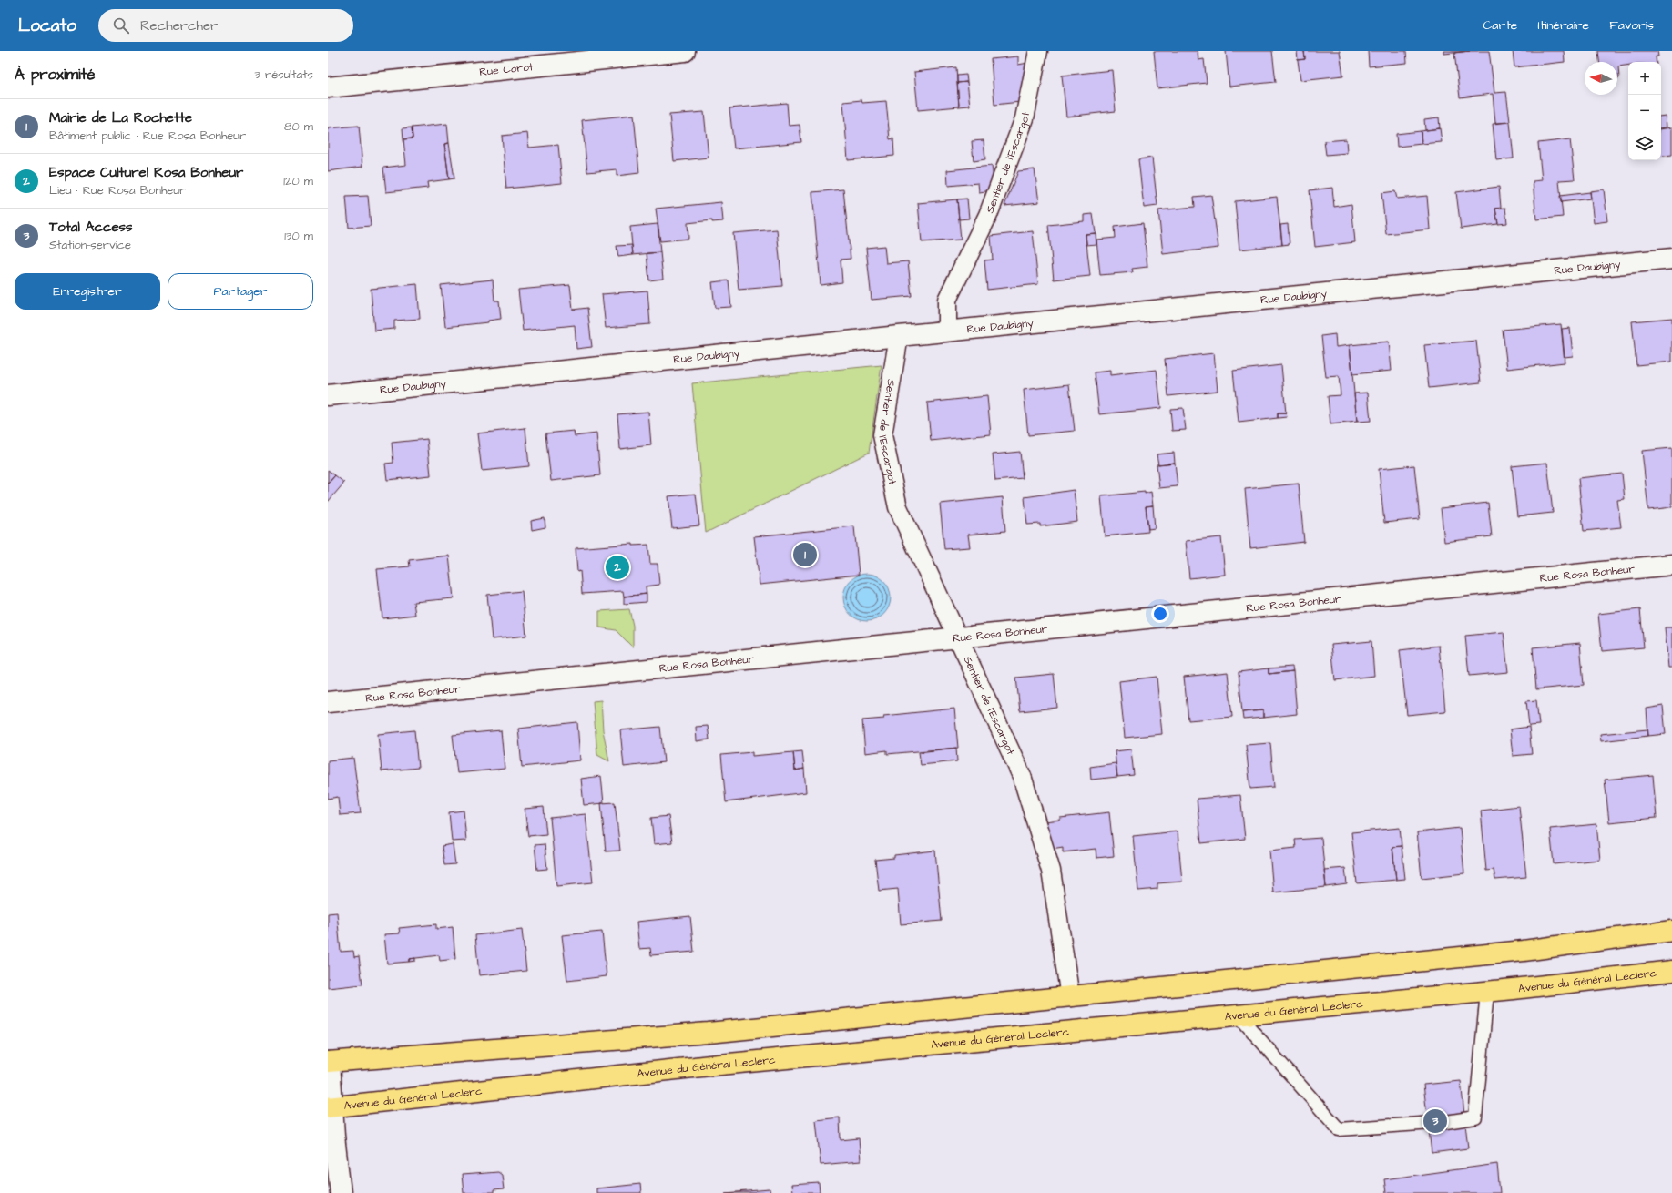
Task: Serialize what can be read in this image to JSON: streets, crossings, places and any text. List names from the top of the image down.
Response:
{
  "streets": {
    "main road": ["Avenue du Général Leclerc"],
    "street": [
      "Rue Corot",
      "Sentier de l'Escargot",
      "Rue Daubigny",
      "Rue Rosa Bonheur"
    ]
  },
  "crossings": [
    ["Sentier de l'Escargot", "Rue Daubigny"],
    ["Sentier de l'Escargot", "Rue Rosa Bonheur"]
  ],
  "north": "left",
  "page": {
    "header": "Locato",
    "search": "Rechercher",
    "nav": ["Carte", "Itinéraire", "Favoris"],
    "heading": ["À proximité", "3 résultats"],
    "map_buttons": ["+", "−"],
    "list": [
      {
        "mark": "1",
        "name": "Mairie de La Rochette",
        "note": "Bâtiment public · Rue Rosa Bonheur",
        "value": "80 m"
      },
      {
        "mark": "2",
        "name": "Espace Culturel Rosa Bonheur",
        "note": "Lieu · Rue Rosa Bonheur",
        "value": "120 m"
      },
      {
        "mark": "3",
        "name": "Total Access",
        "note": "Station-service",
        "value": "130 m"
      }
    ],
    "buttons": ["Enregistrer", "Partager"],
    "pins": ["1", "2", "3"]
  }
}
